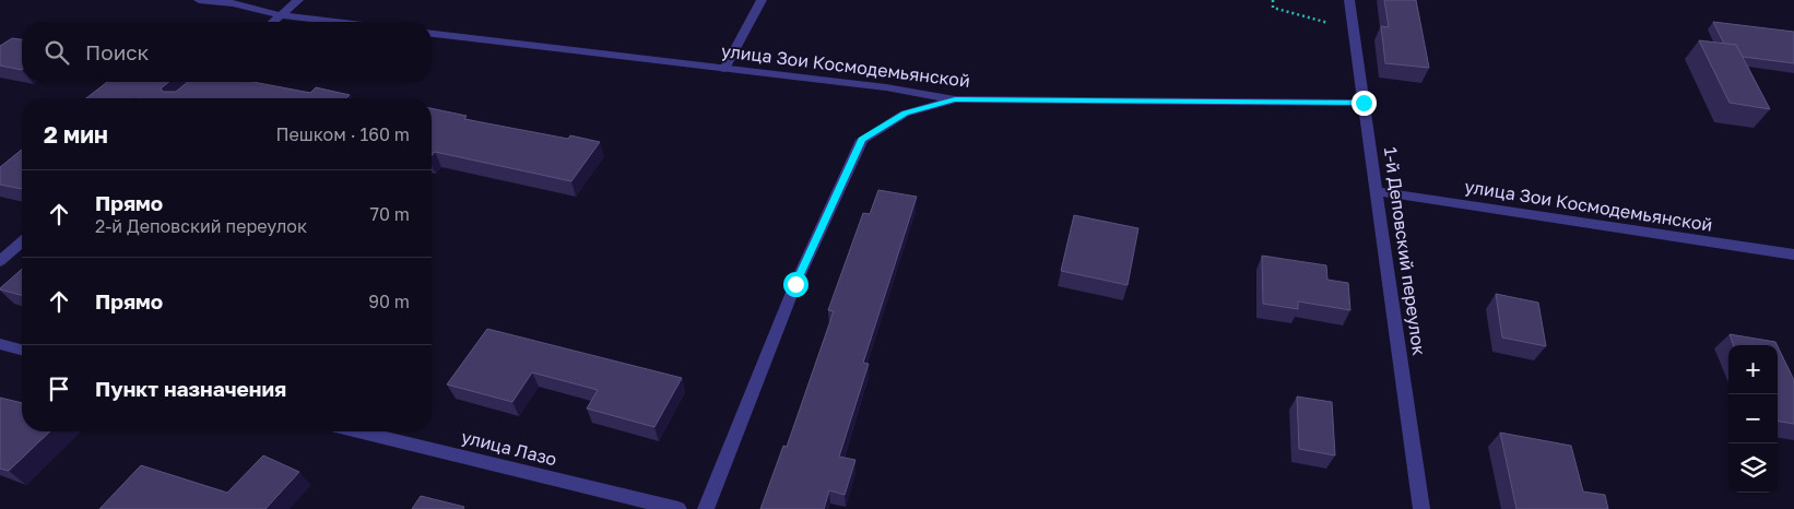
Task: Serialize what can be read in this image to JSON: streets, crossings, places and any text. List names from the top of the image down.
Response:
{
  "streets": {
    "street": ["улица Зои Космодемьянской", "1-й Деповский переулок", "улица Лазо"]
  },
  "crossings": [
    ["улица Зои Космодемьянской", "1-й Деповский переулок"]
  ],
  "page": {
    "search": "Поиск",
    "heading": ["2 мин", "Пешком · 160 m"],
    "list": [
      ["Прямо", "2-й Деповский переулок", "70 m"],
      ["Прямо", "90 m"],
      "Пункт назначения"
    ],
    "map_buttons": ["+", "−"]
  }
}
